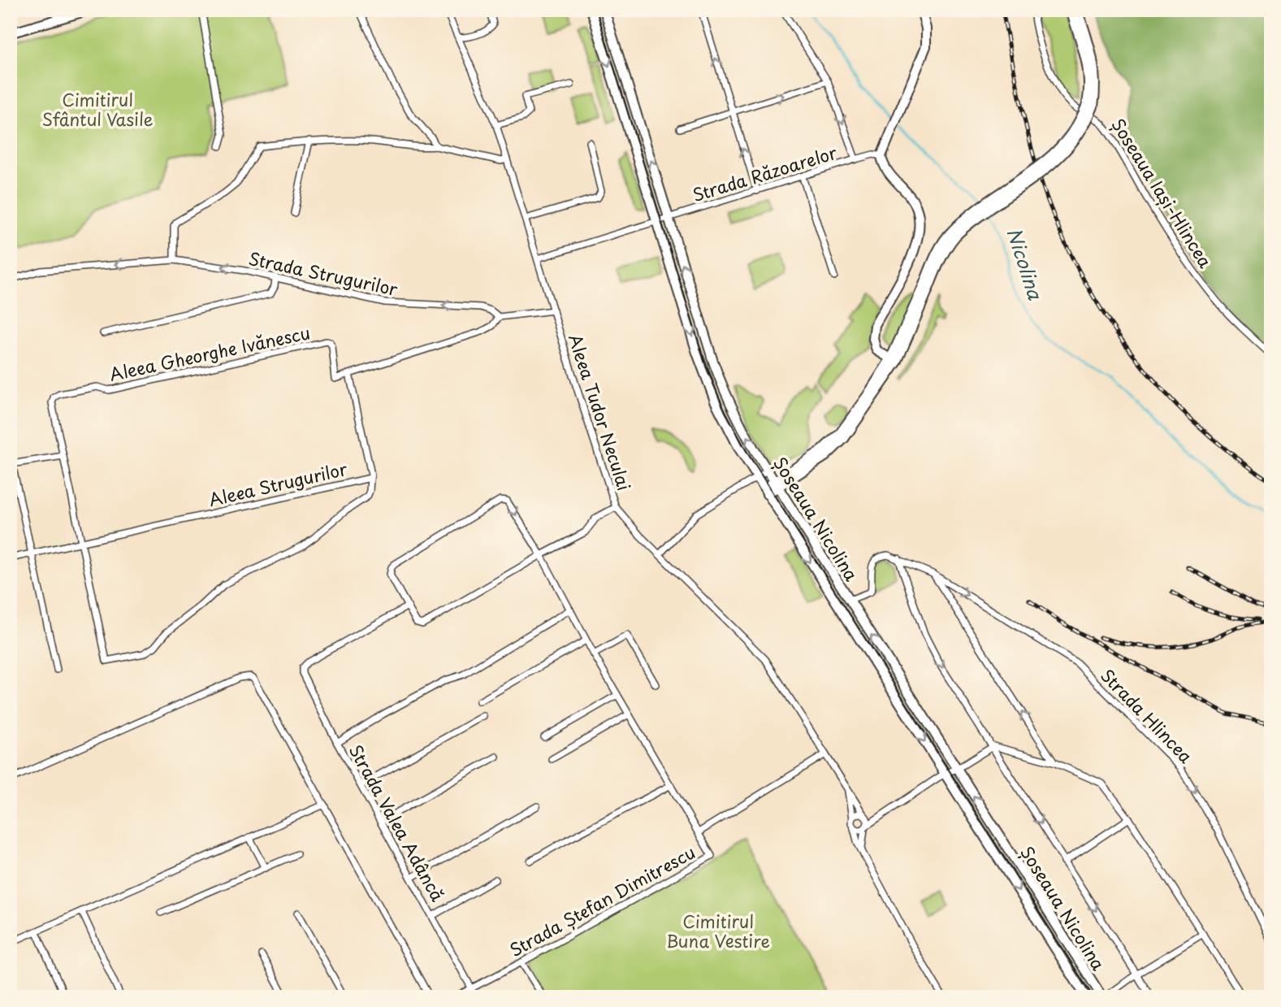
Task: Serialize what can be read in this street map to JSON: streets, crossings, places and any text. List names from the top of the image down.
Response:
{
  "streets": {
    "main road": ["Șoseaua Nicolina"],
    "street": [
      "Strada Răzoarelor",
      "Șoseaua Iași-Hlincea",
      "Strada Strugurilor",
      "Aleea Gheorghe Ivănescu",
      "Aleea Tudor Neculai",
      "Aleea Strugurilor",
      "Strada Hlincea",
      "Strada Valea Adâncă",
      "Strada Ștefan Dimitrescu"
    ]
  },
  "crossings": [
    ["Strada Răzoarelor", "Aleea Tudor Neculai"],
    ["Strada Răzoarelor", "Șoseaua Nicolina"],
    ["Aleea Gheorghe Ivănescu", "Aleea Strugurilor"],
    ["Aleea Tudor Neculai", "Strada Ștefan Dimitrescu"],
    ["Strada Valea Adâncă", "Strada Ștefan Dimitrescu"]
  ],
  "one_way": ["Strada Strugurilor", "Strada Hlincea"],
  "water": ["Nicolina"],
  "parks": ["Cimitirul Sfântul Vasile", "Cimitirul Buna Vestire"]
}
